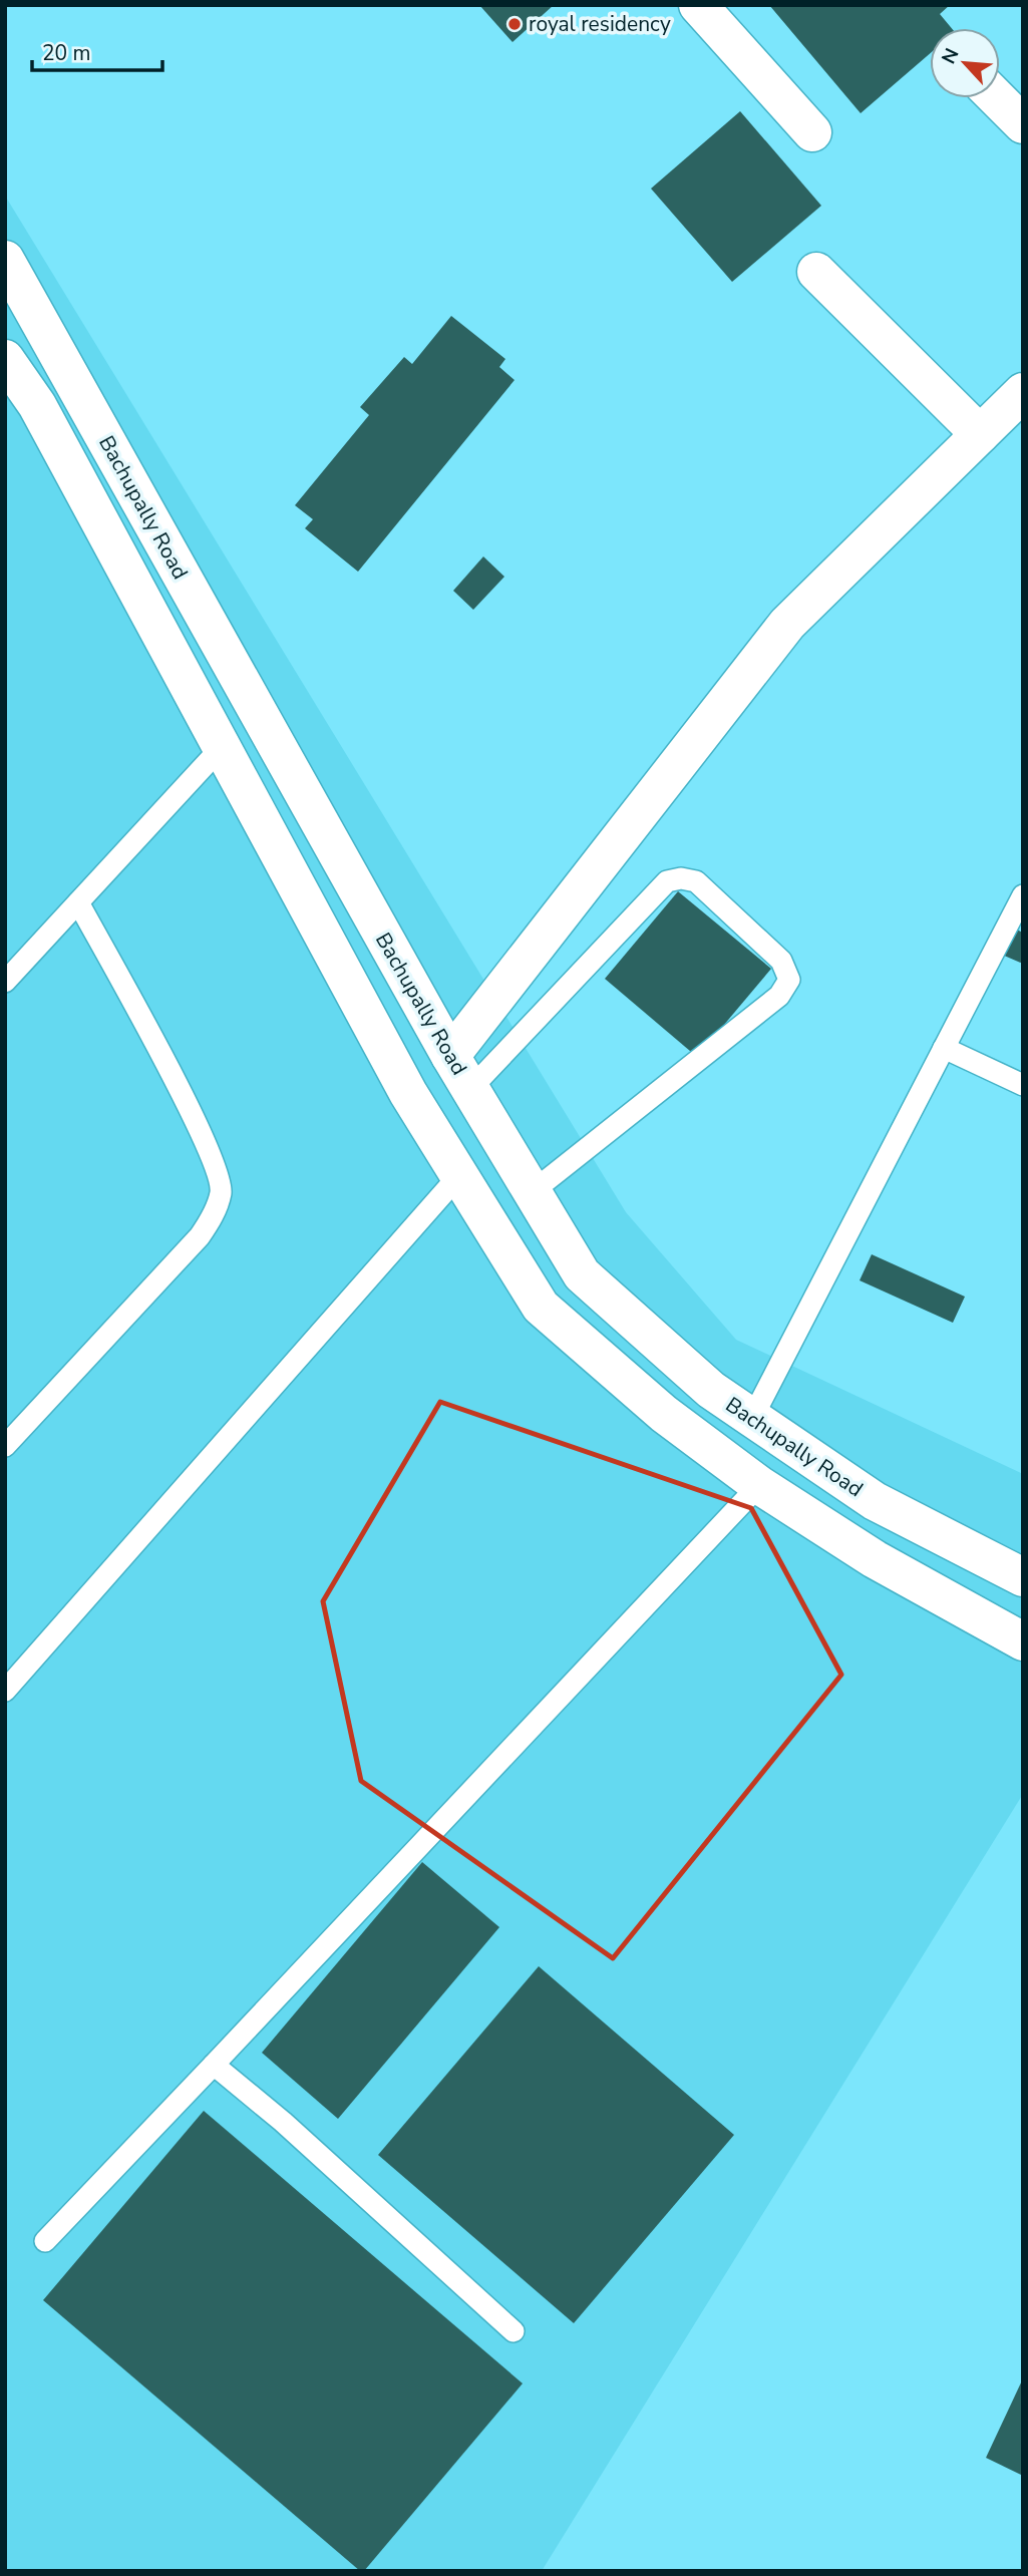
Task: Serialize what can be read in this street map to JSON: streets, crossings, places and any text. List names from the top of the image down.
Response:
{
  "streets": {
    "main road": ["Bachupally Road"]
  },
  "places": ["royal residency"],
  "scale_bar": "20 m",
  "north": "top left"
}
